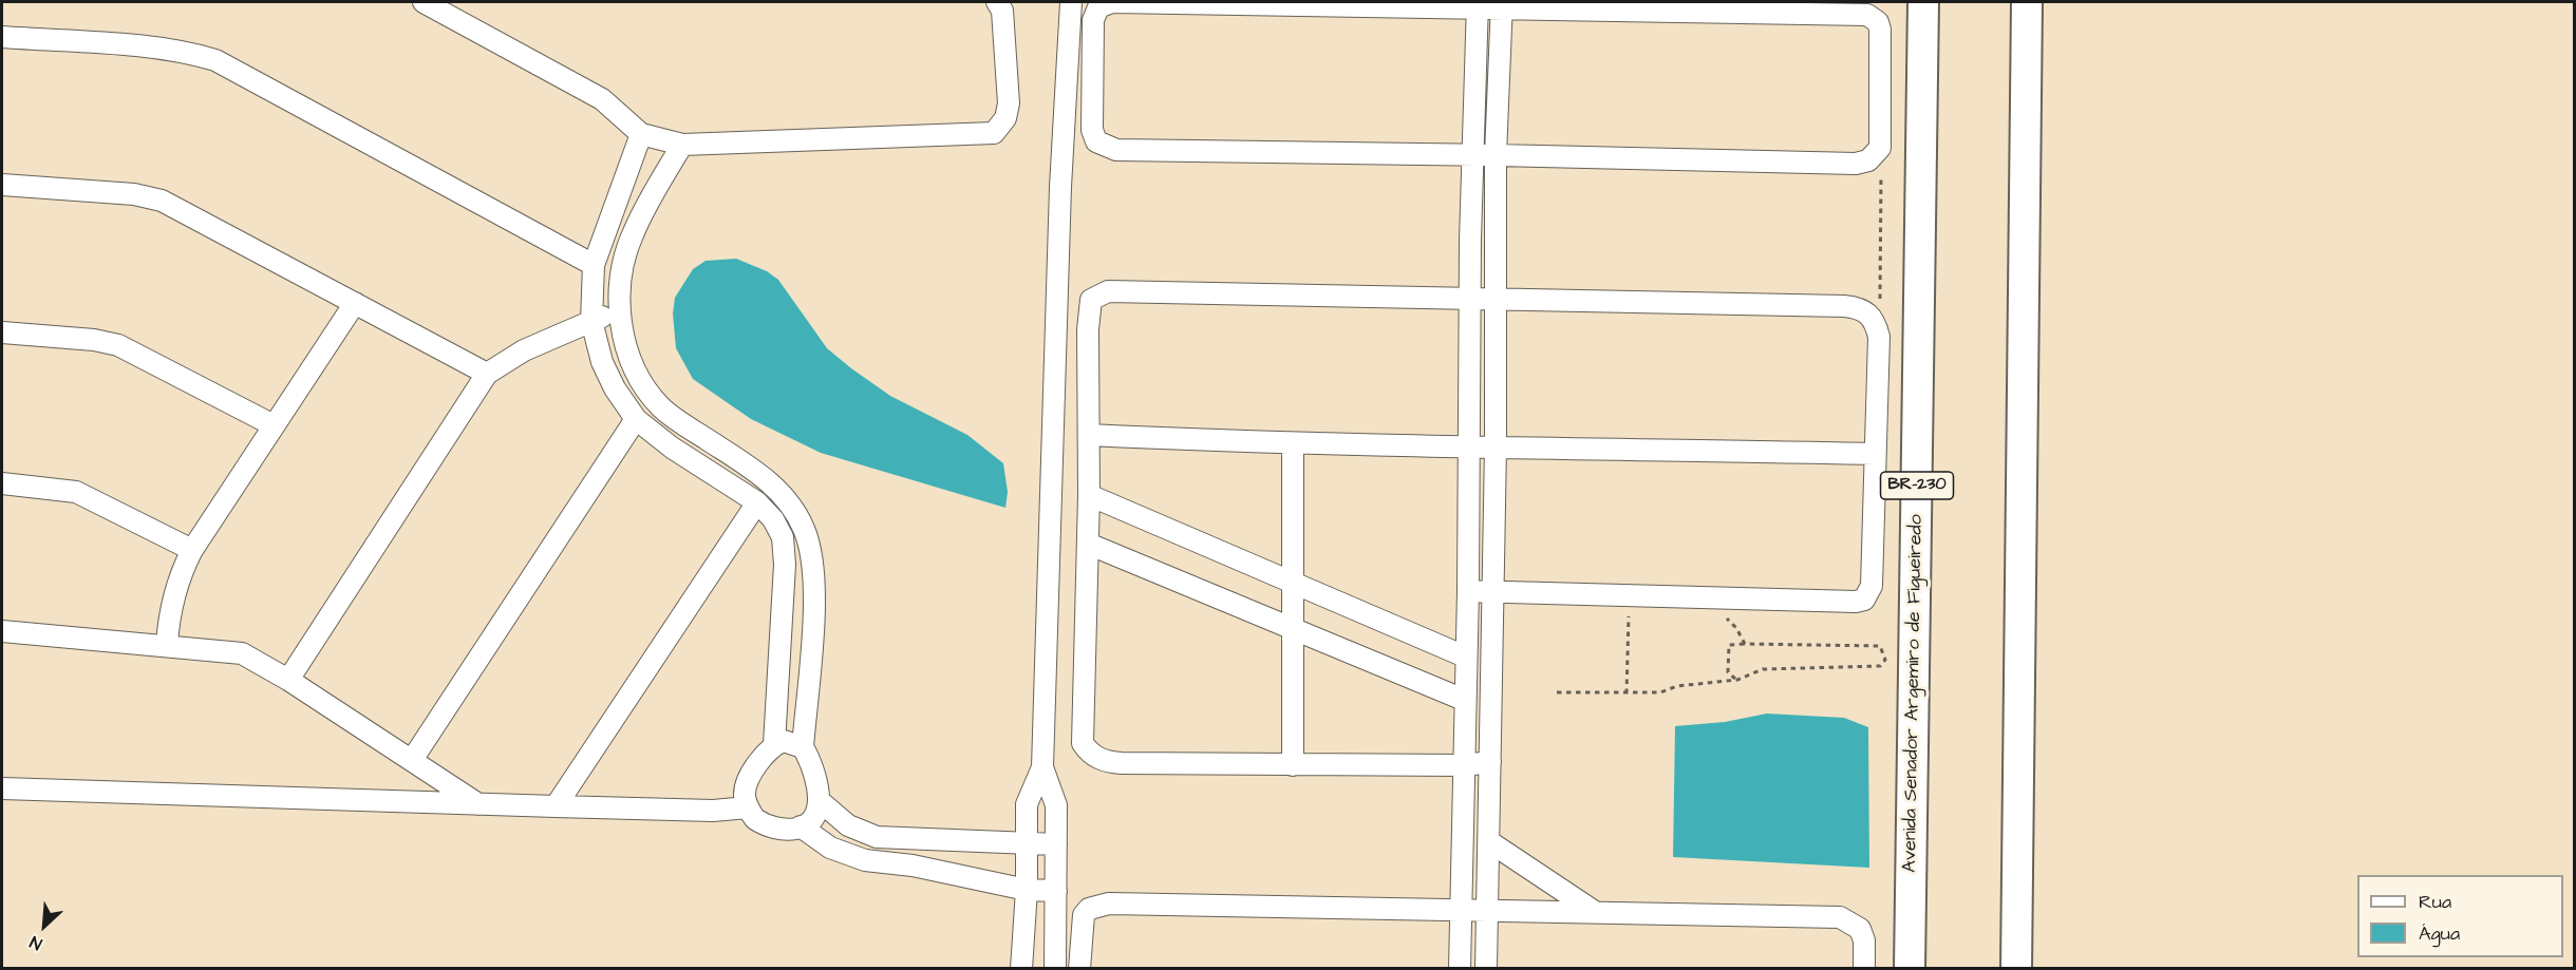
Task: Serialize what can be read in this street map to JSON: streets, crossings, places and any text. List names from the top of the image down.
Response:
{
  "streets": {
    "highway": ["BR-230", "Avenida Senador Argemiro de Figueiredo"]
  },
  "legend": ["Rua", "Água"],
  "north": "bottom left"
}
